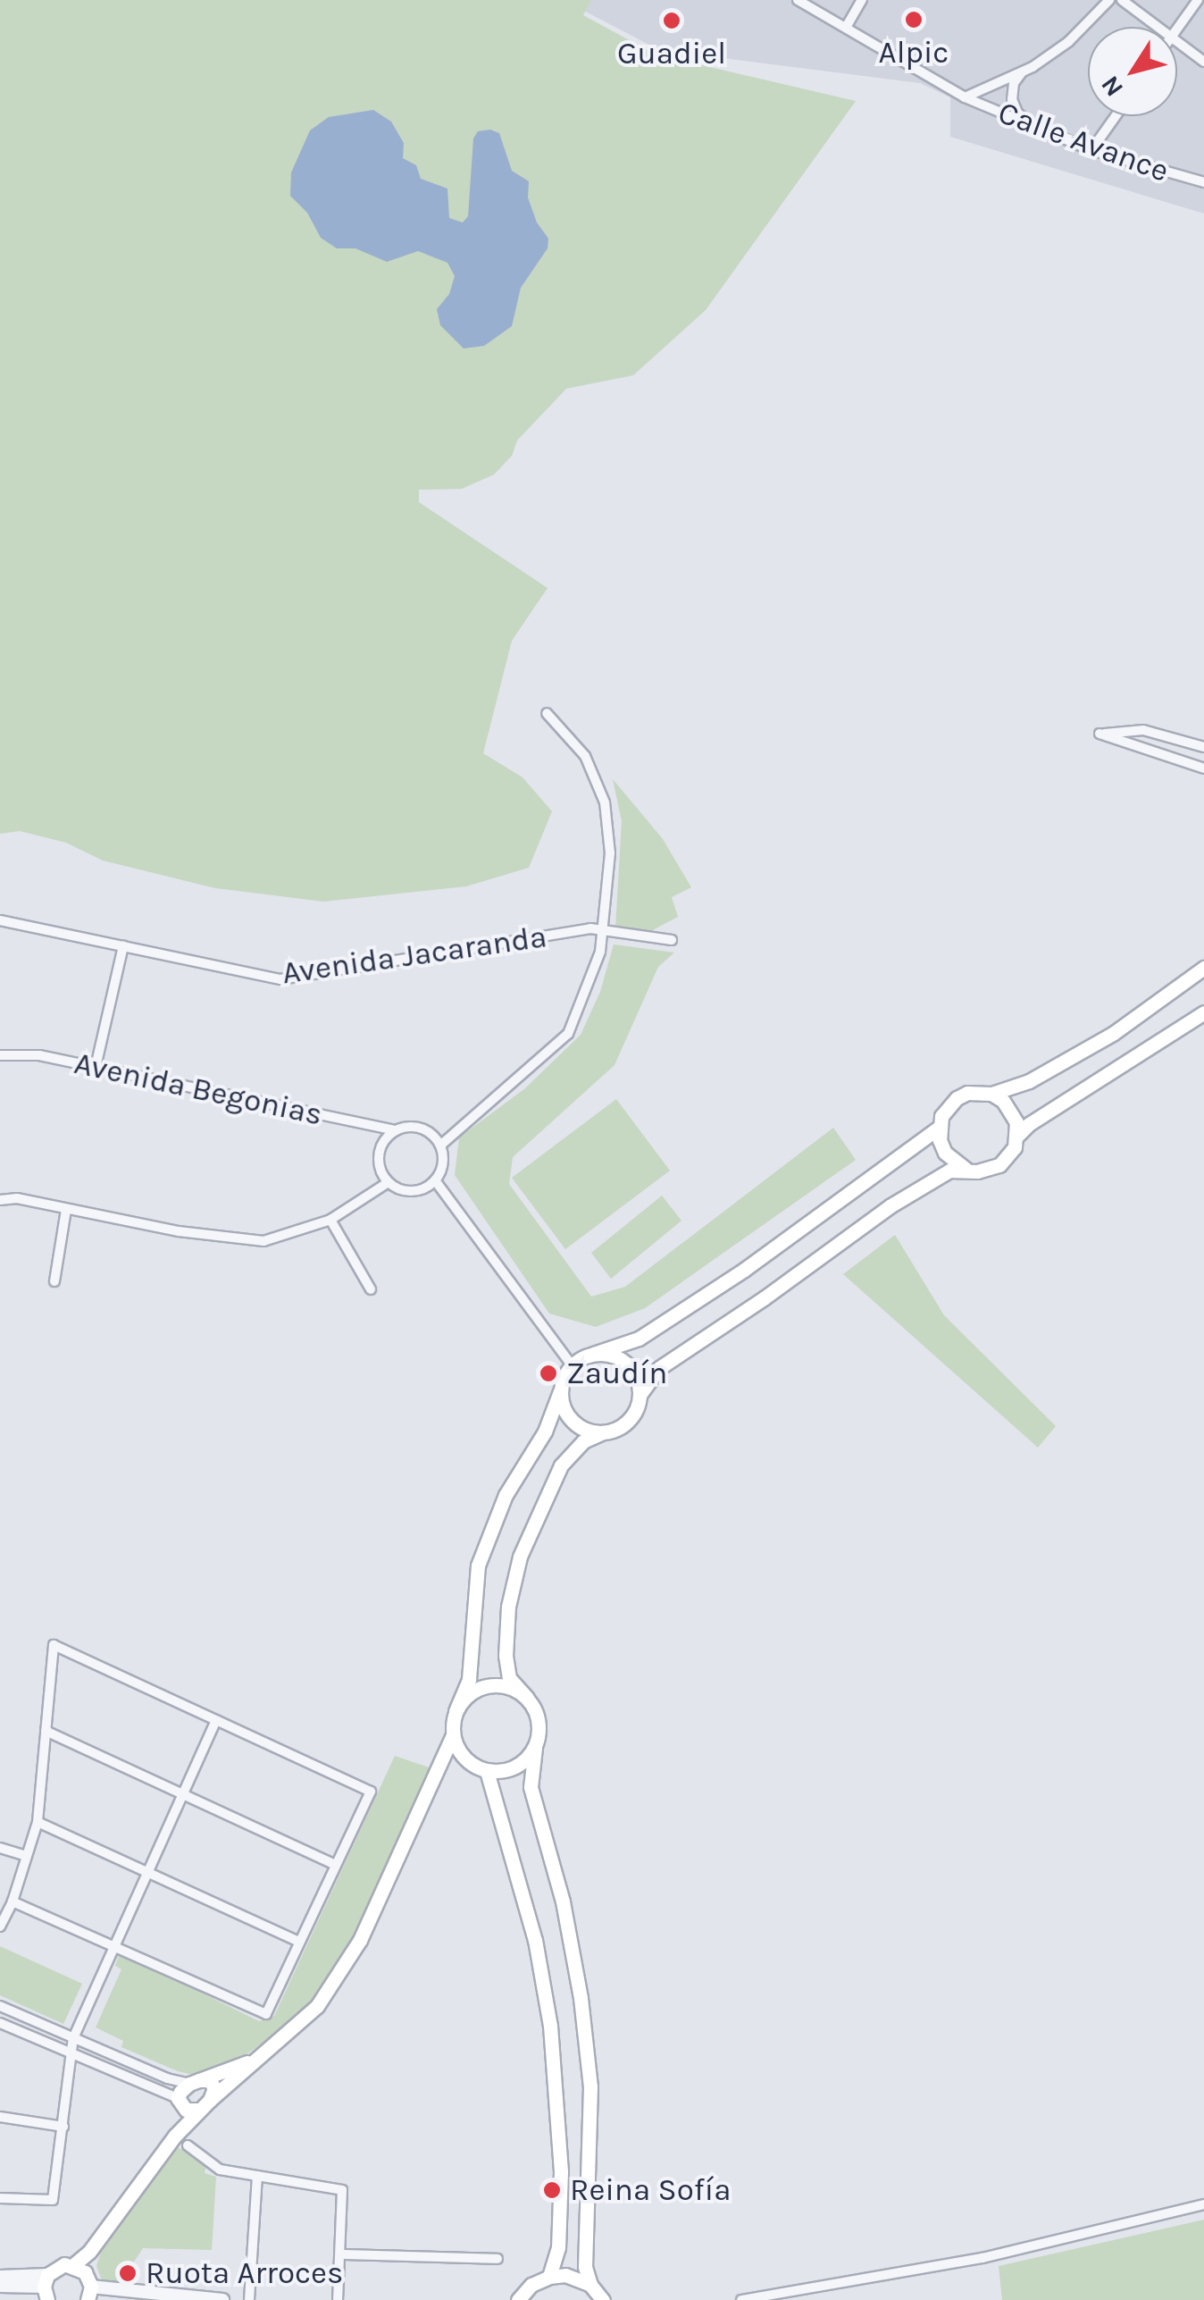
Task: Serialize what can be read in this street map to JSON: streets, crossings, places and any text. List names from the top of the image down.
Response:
{
  "streets": {
    "street": ["Calle Avance", "Avenida Jacaranda", "Avenida Begonias"]
  },
  "places": [
    "Alpic",
    "Guadiel",
    "Zaudín",
    "Reina Sofía",
    "Ruota Arroces"
  ],
  "north": "bottom left"
}
